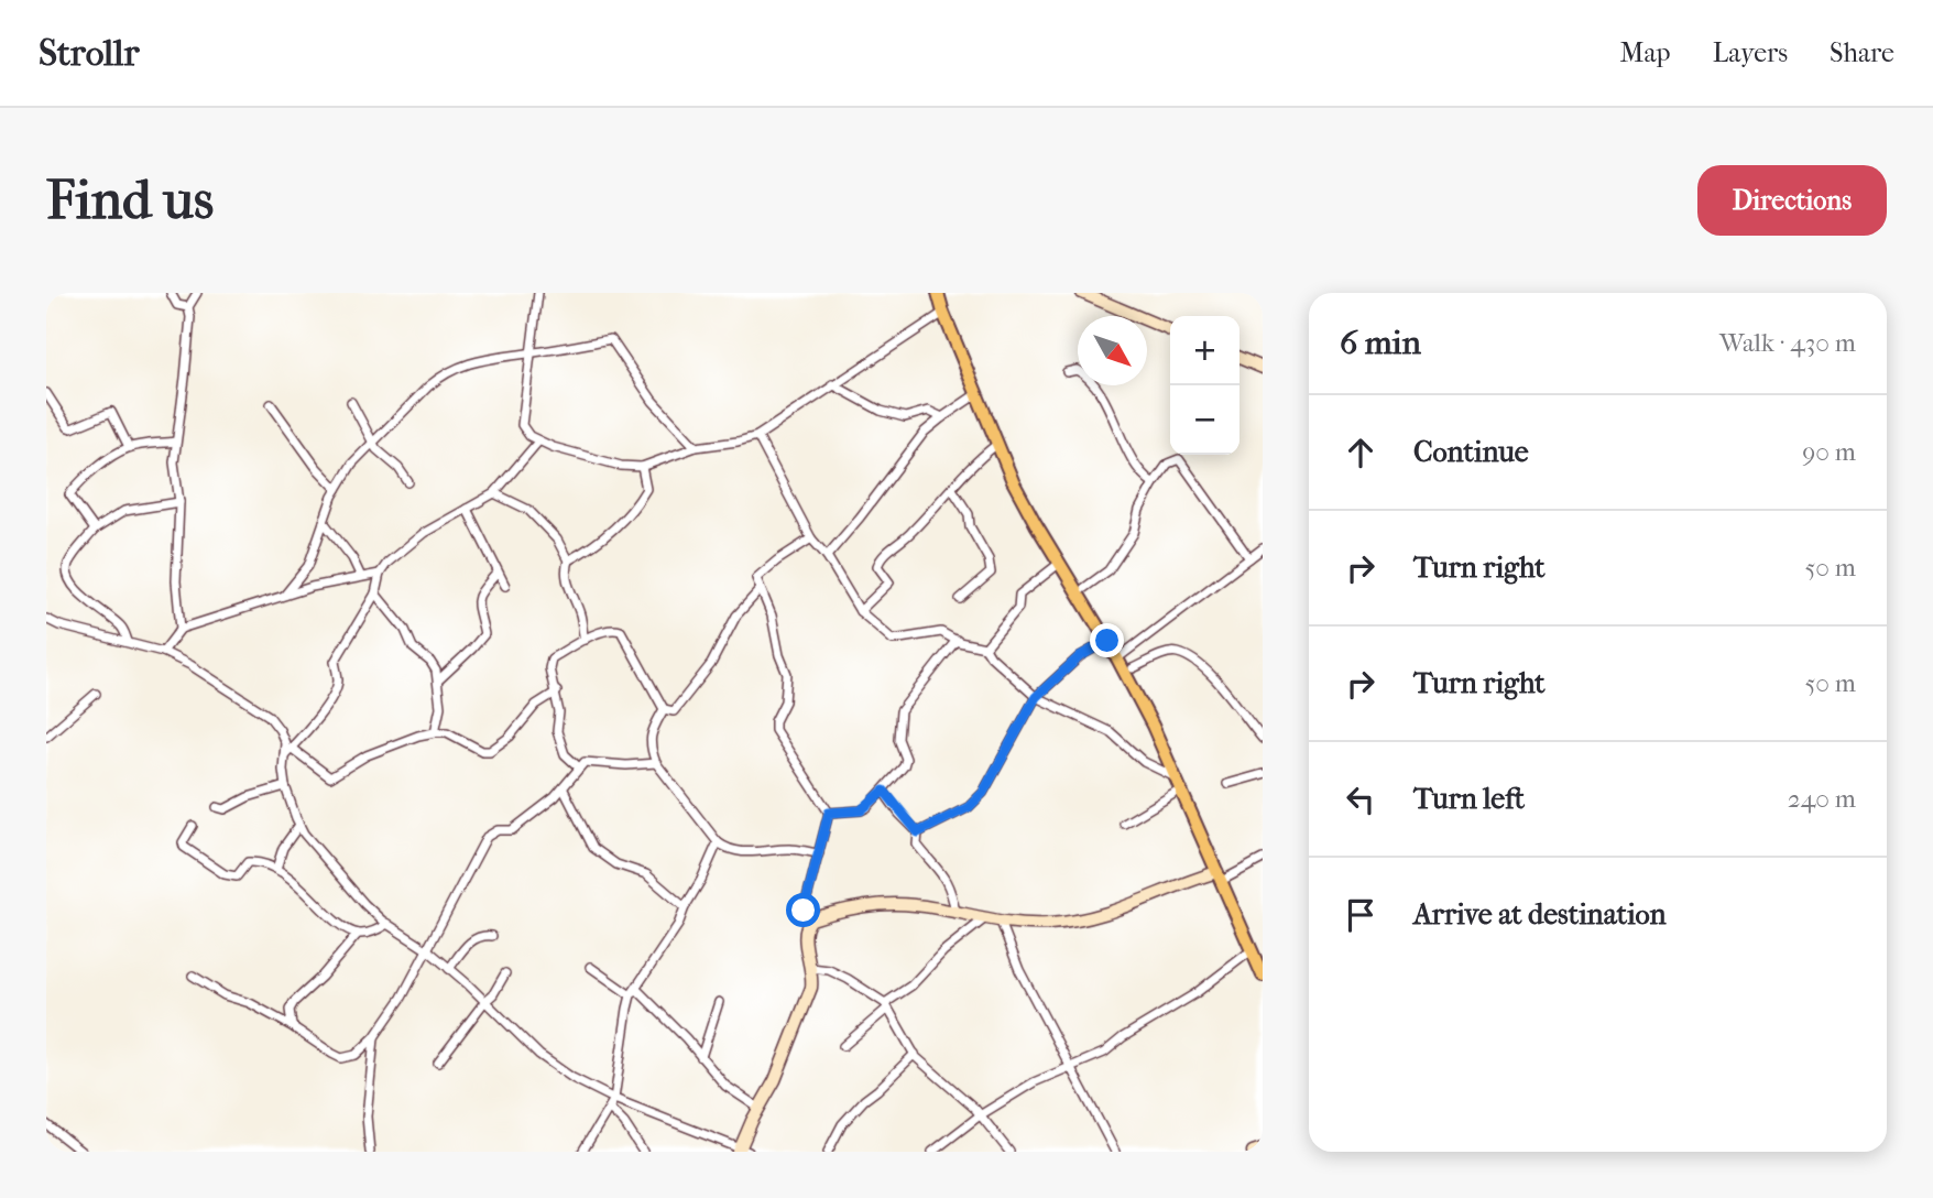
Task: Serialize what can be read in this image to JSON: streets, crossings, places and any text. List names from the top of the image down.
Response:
{
  "north": "bottom right",
  "page": {
    "header": "Strollr",
    "nav": ["Map", "Layers", "Share"],
    "buttons": "Directions",
    "title": "Find us",
    "heading": ["6 min", "Walk · 430 m"],
    "map_buttons": ["+", "−"],
    "list": [
      ["Continue", "90 m"],
      ["Turn right", "50 m"],
      ["Turn right", "50 m"],
      ["Turn left", "240 m"],
      "Arrive at destination"
    ]
  }
}
